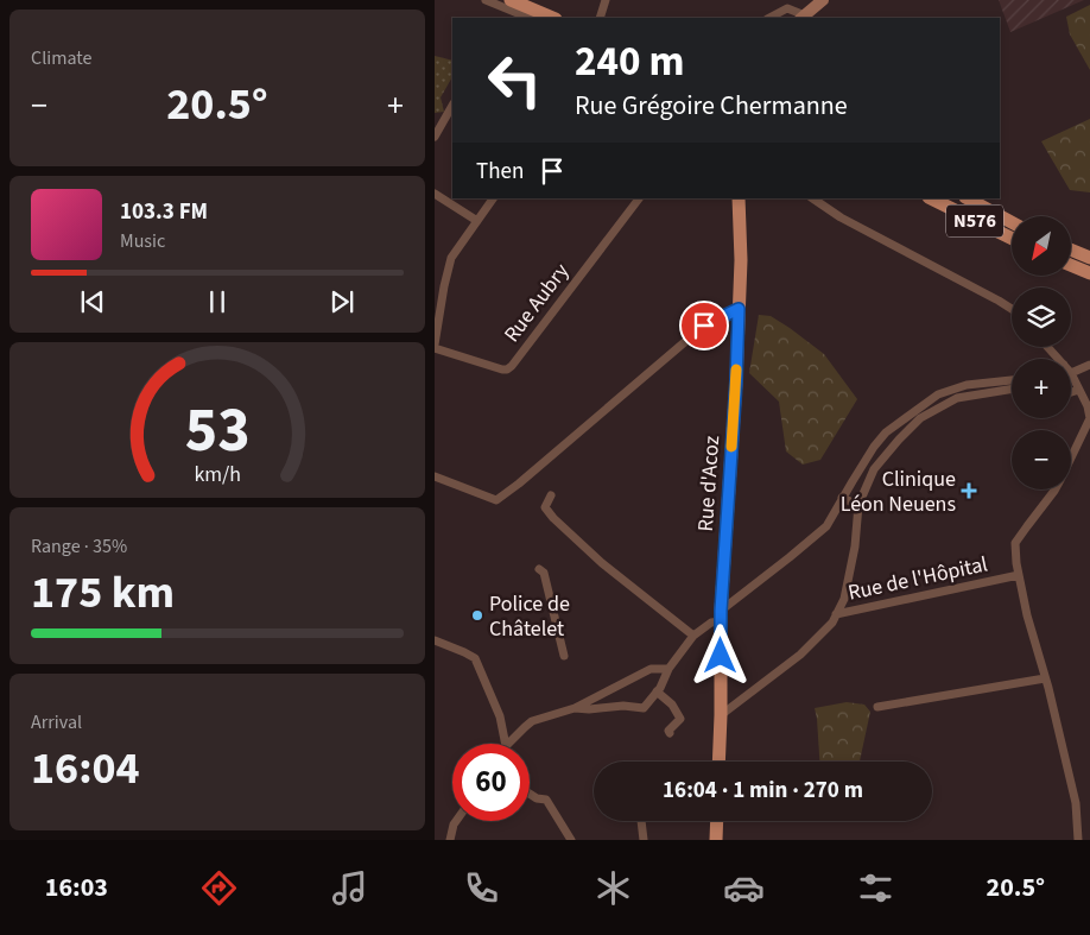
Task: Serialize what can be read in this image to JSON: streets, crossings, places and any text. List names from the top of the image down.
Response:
{
  "streets": {
    "main road": ["N576", "Rue d'Acoz"],
    "street": ["Rue Aubry", "Rue de l'Hôpital"]
  },
  "crossings": [
    ["Rue d'Acoz", "Rue de l'Hôpital"]
  ],
  "places": {
    "health": ["Clinique Léon Neuens"],
    "other": ["Police de Châtelet"]
  },
  "north": "bottom left",
  "page": {
    "tile": [
      "Climate",
      ["Range · 35%", "175 km"],
      ["Arrival", "16:04"]
    ],
    "turn": ["240 m", "Rue Grégoire Chermanne"],
    "heat": ["−", "20.5°", "+"],
    "then": "Then",
    "song": ["103.3 FM", "Music"],
    "map_buttons": ["+", "−"],
    "limit": "60",
    "trip": "16:04 · 1 min · 270 m",
    "tabs": ["16:03", "20.5°"],
    "gauge": ["53", "km/h"]
  }
}
